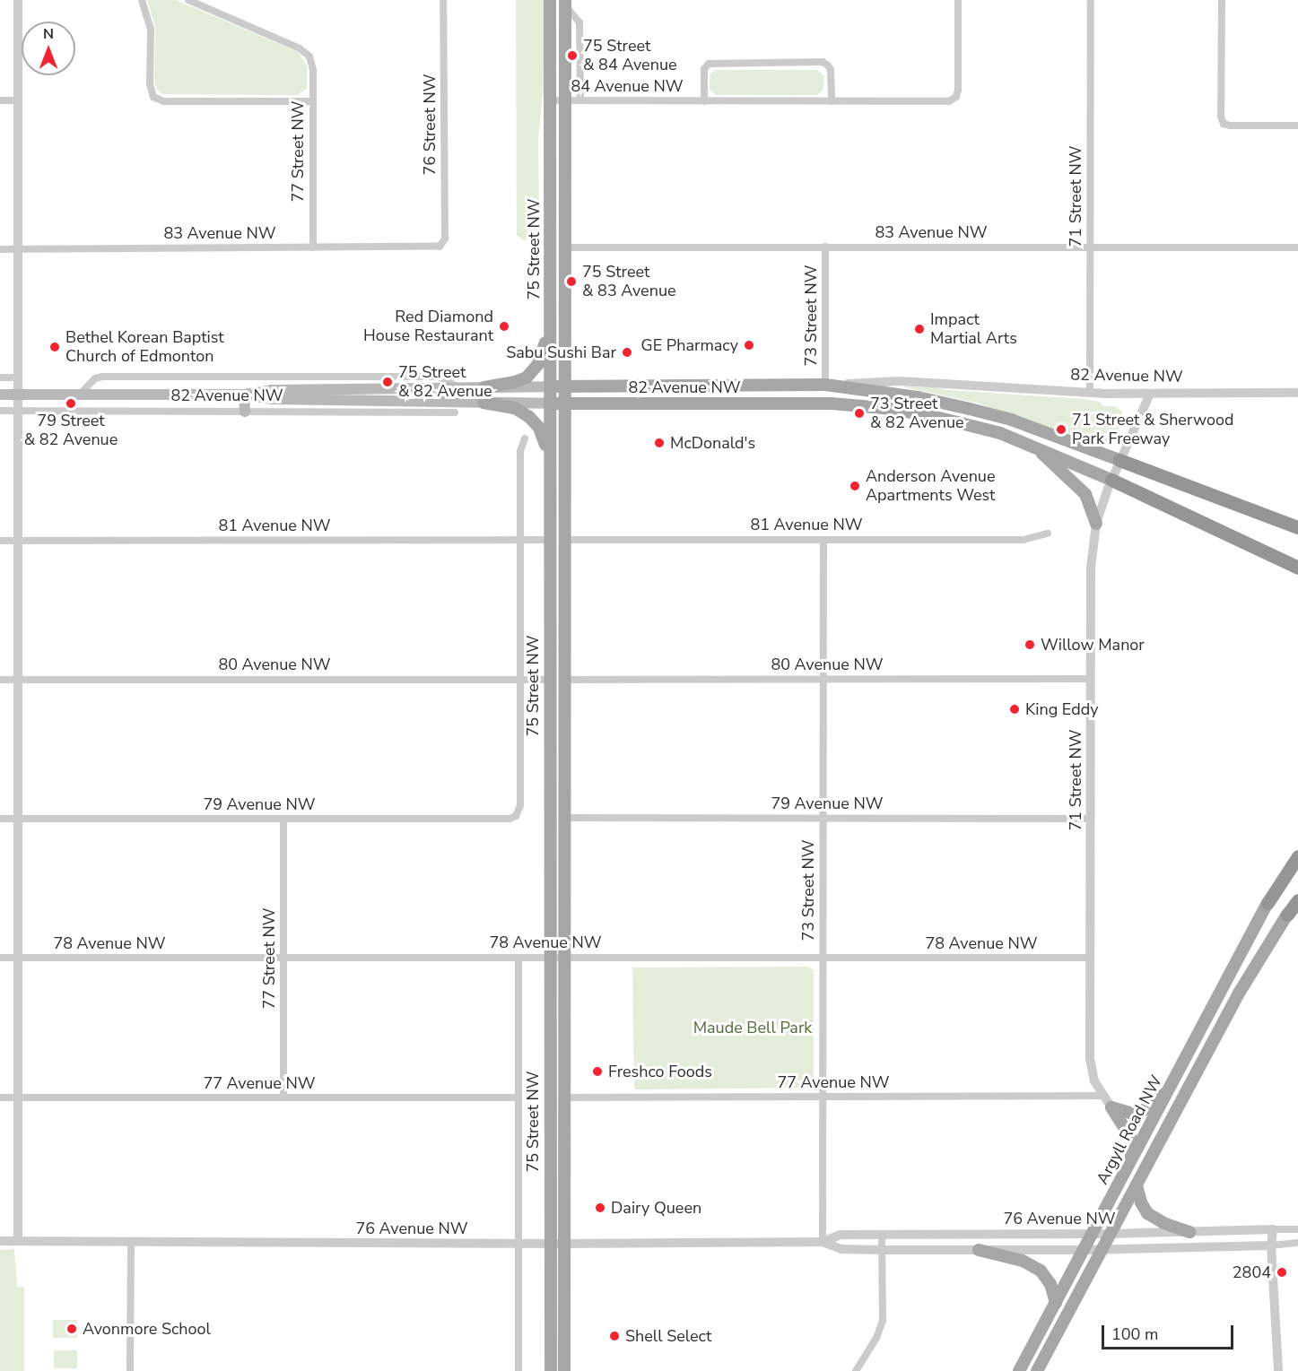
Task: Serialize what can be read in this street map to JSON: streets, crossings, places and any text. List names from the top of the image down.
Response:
{
  "streets": {
    "main road": ["75 Street NW", "82 Avenue NW", "Argyll Road NW"],
    "street": [
      "84 Avenue NW",
      "76 Street NW",
      "77 Street NW",
      "71 Street NW",
      "83 Avenue NW",
      "73 Street NW",
      "81 Avenue NW",
      "80 Avenue NW",
      "79 Avenue NW",
      "78 Avenue NW",
      "77 Avenue NW",
      "76 Avenue NW"
    ]
  },
  "crossings": [
    ["84 Avenue NW", "75 Street NW"],
    ["76 Street NW", "83 Avenue NW"],
    ["77 Street NW", "83 Avenue NW"],
    ["77 Street NW", "79 Avenue NW"],
    ["77 Street NW", "78 Avenue NW"],
    ["77 Street NW", "77 Avenue NW"],
    ["71 Street NW", "83 Avenue NW"],
    ["71 Street NW", "82 Avenue NW"],
    ["71 Street NW", "80 Avenue NW"],
    ["71 Street NW", "79 Avenue NW"],
    ["71 Street NW", "78 Avenue NW"],
    ["71 Street NW", "77 Avenue NW"],
    ["83 Avenue NW", "75 Street NW"],
    ["83 Avenue NW", "73 Street NW"],
    ["75 Street NW", "82 Avenue NW"],
    ["75 Street NW", "81 Avenue NW"],
    ["75 Street NW", "80 Avenue NW"],
    ["75 Street NW", "79 Avenue NW"],
    ["75 Street NW", "78 Avenue NW"],
    ["75 Street NW", "77 Avenue NW"],
    ["75 Street NW", "76 Avenue NW"],
    ["73 Street NW", "82 Avenue NW"],
    ["73 Street NW", "81 Avenue NW"],
    ["73 Street NW", "80 Avenue NW"],
    ["73 Street NW", "79 Avenue NW"],
    ["73 Street NW", "78 Avenue NW"],
    ["73 Street NW", "77 Avenue NW"],
    ["73 Street NW", "76 Avenue NW"],
    ["Argyll Road NW", "76 Avenue NW"]
  ],
  "parks": ["Maude Bell Park"],
  "places": [
    "75 Street & 84 Avenue",
    "75 Street & 83 Avenue",
    "Red Diamond House Restaurant",
    "Impact Martial Arts",
    "GE Pharmacy",
    "Bethel Korean Baptist Church of Edmonton",
    "Sabu Sushi Bar",
    "75 Street & 82 Avenue",
    "79 Street & 82 Avenue",
    "73 Street & 82 Avenue",
    "71 Street & Sherwood Park Freeway",
    "McDonald's",
    "Anderson Avenue Apartments West",
    "Willow Manor",
    "King Eddy",
    "Freshco Foods",
    "Dairy Queen",
    "2804",
    "Avonmore School",
    "Shell Select"
  ],
  "scale_bar": "100 m",
  "north": "top"
}
